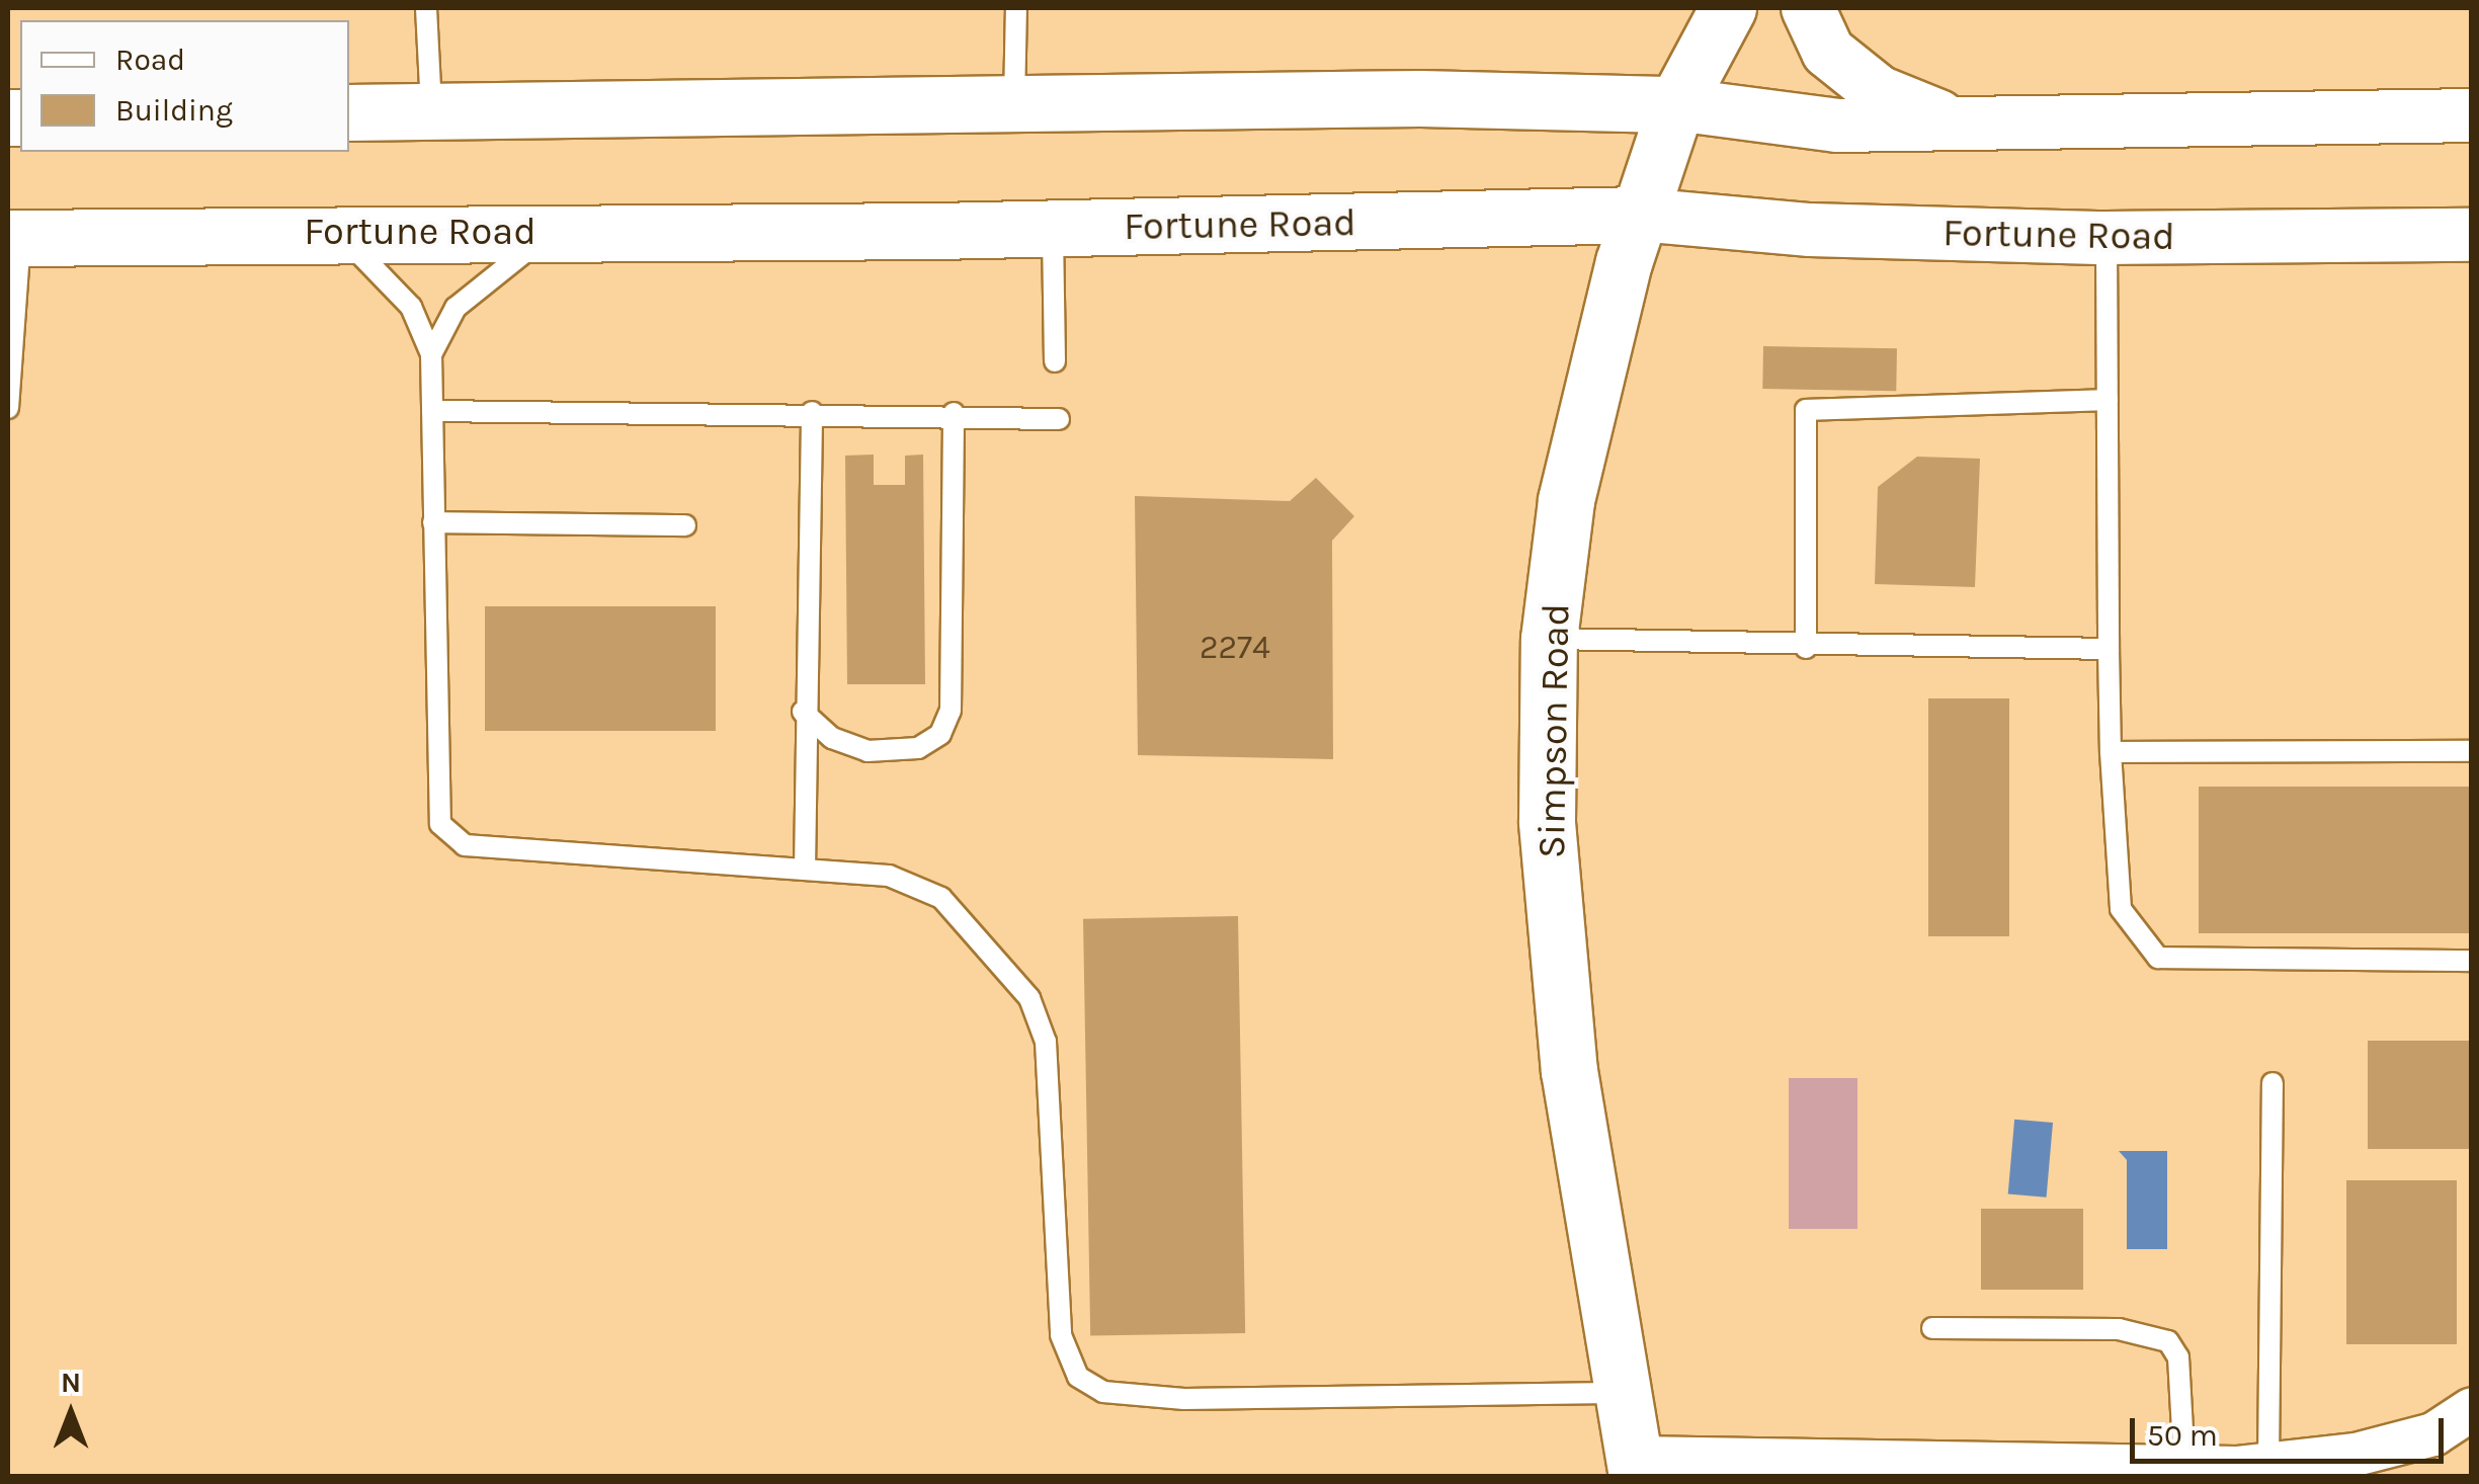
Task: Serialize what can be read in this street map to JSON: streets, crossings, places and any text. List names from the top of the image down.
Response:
{
  "streets": {
    "main road": ["Fortune Road", "Simpson Road"]
  },
  "crossings": [
    ["Fortune Road", "Simpson Road"]
  ],
  "house_numbers": ["2274"],
  "legend": ["Road", "Building"],
  "scale_bar": "50 m",
  "north": "top"
}
